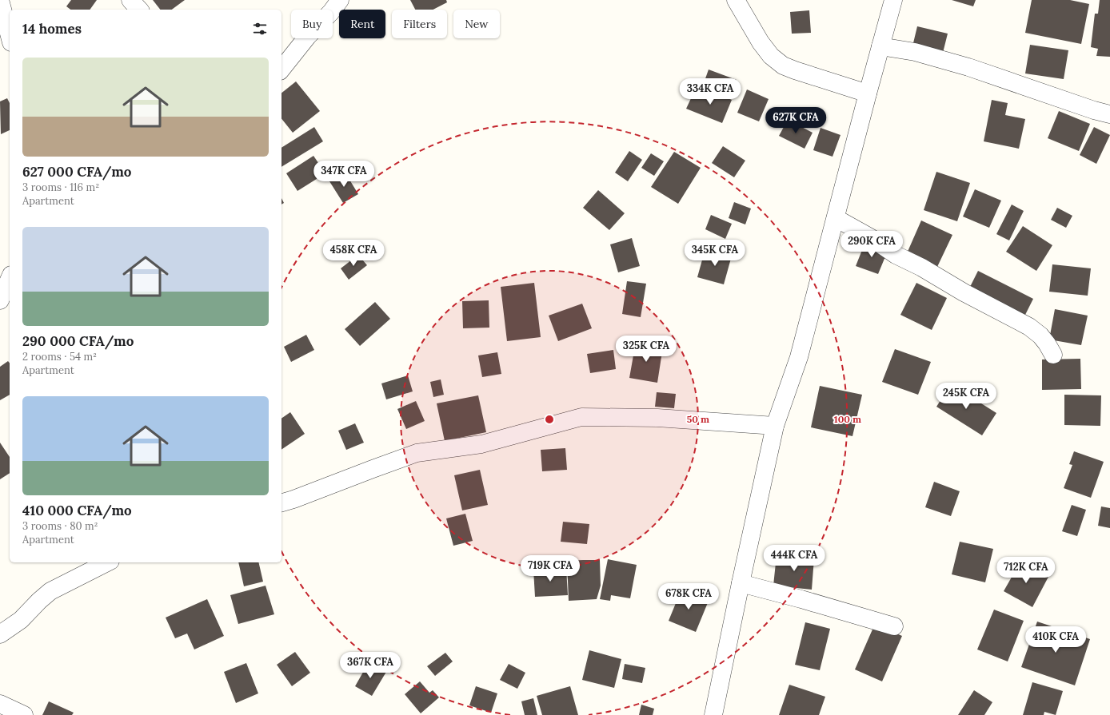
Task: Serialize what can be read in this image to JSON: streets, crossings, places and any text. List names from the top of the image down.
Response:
{
  "page": {
    "chip": [
      "Buy",
      "Rent",
      "Filters",
      "New"
    ],
    "heading": "14 homes",
    "list": [
      {
        "name": "627 000 CFA/mo",
        "note": "3 rooms · 116 m² · Apartment"
      },
      {
        "name": "290 000 CFA/mo",
        "note": "2 rooms · 54 m² · Apartment"
      },
      {
        "name": "410 000 CFA/mo",
        "note": "3 rooms · 80 m² · Apartment"
      }
    ],
    "price": [
      "334K CFA",
      "627K CFA",
      "347K CFA",
      "290K CFA",
      "458K CFA",
      "345K CFA",
      "325K CFA",
      "245K CFA",
      "444K CFA",
      "719K CFA",
      "712K CFA",
      "678K CFA",
      "410K CFA",
      "367K CFA"
    ]
  },
  "rings": ["50 m", "100 m"]
}
